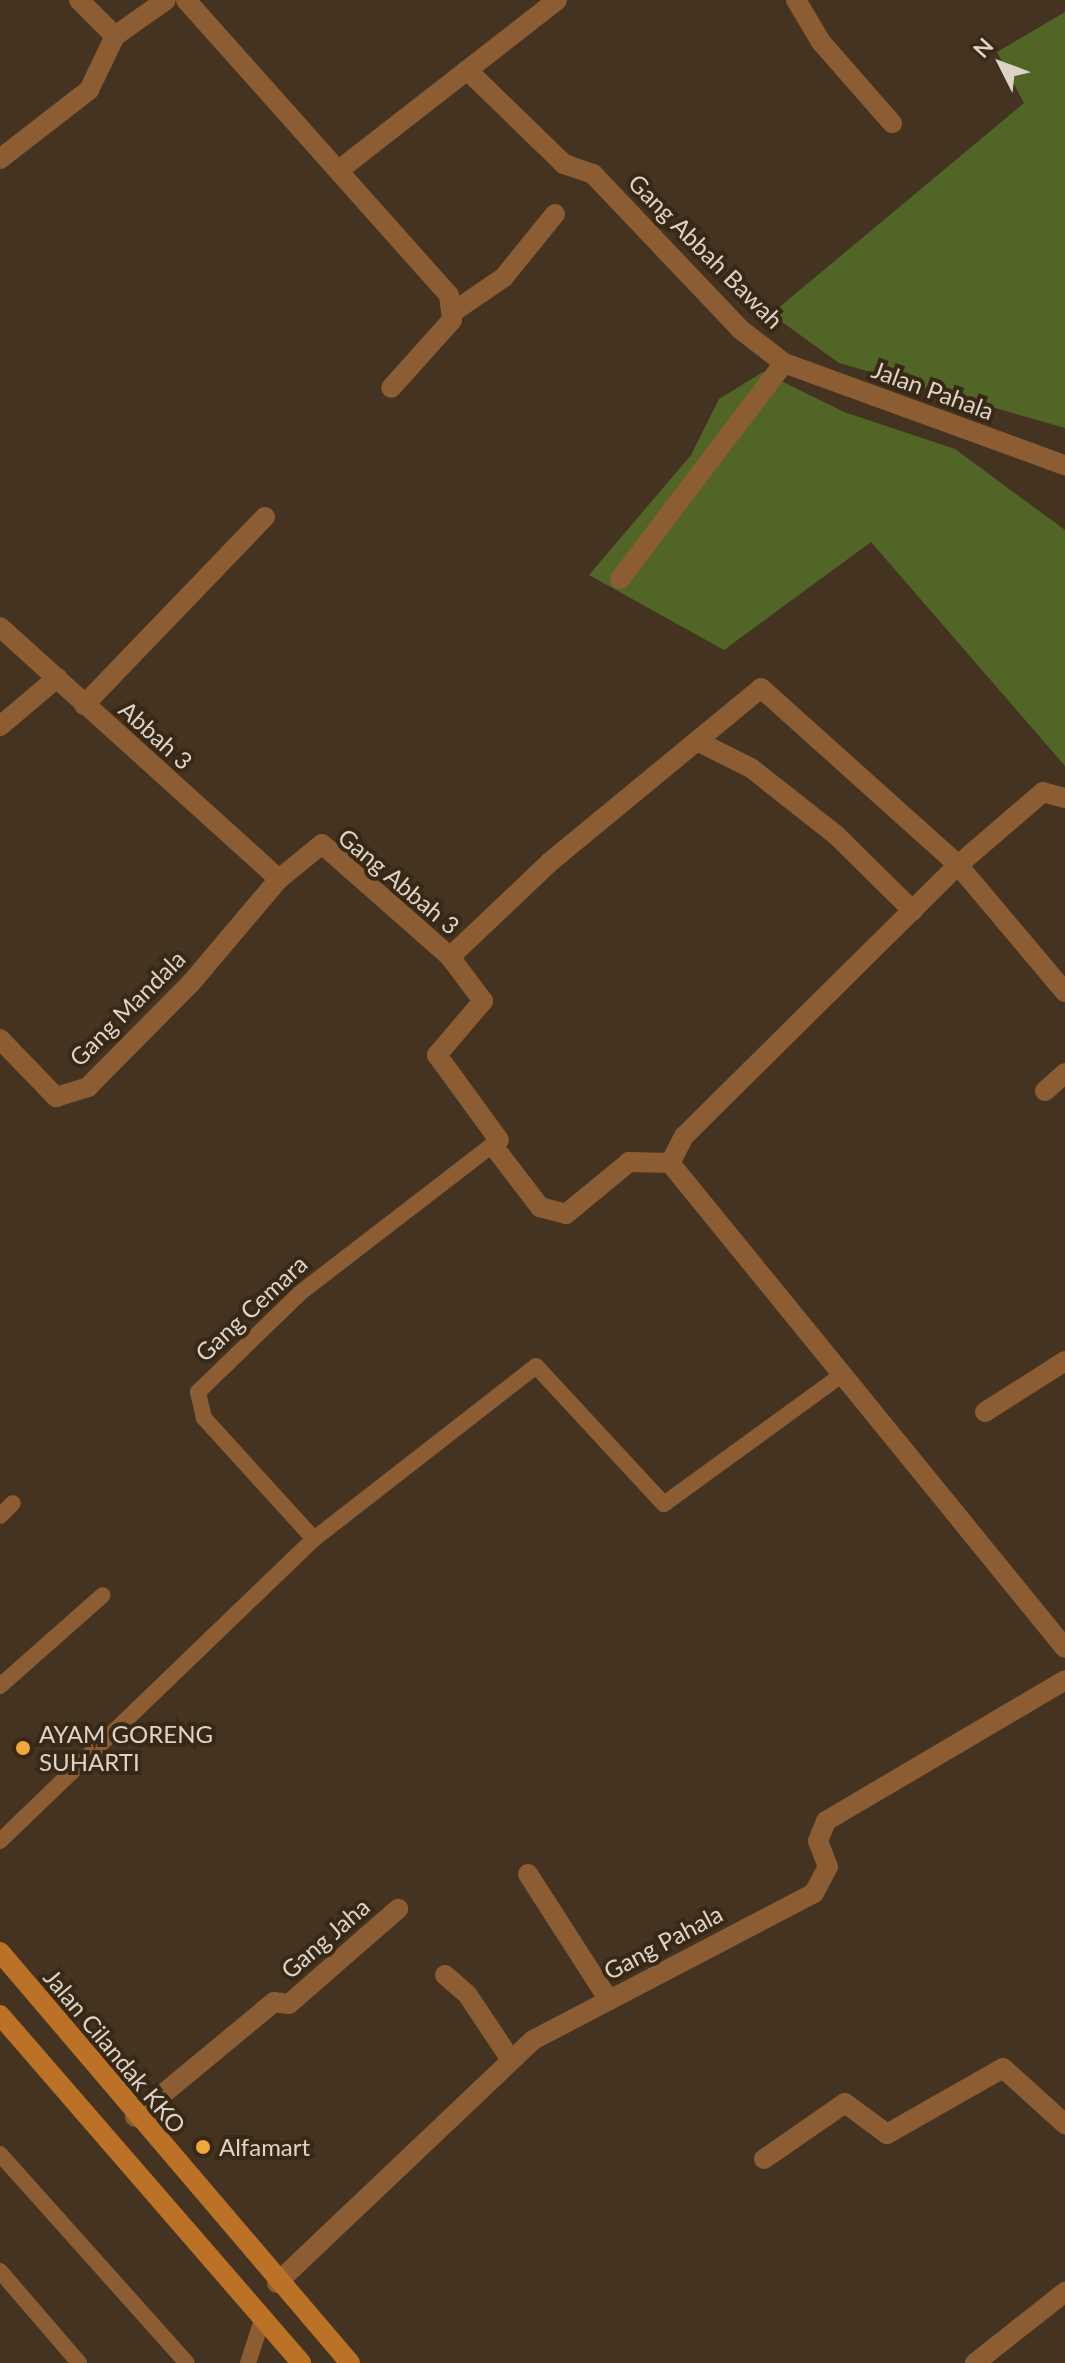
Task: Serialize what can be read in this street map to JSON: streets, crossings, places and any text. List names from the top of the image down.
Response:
{
  "streets": {
    "street": [
      "Gang Abbah Bawah",
      "Jalan Pahala",
      "Abbah 3",
      "Gang Abbah 3",
      "Gang Mandala",
      "Gang Jaha",
      "Gang Pahala",
      "Jalan Cilandak KKO"
    ],
    "lane": ["Gang Cemara"]
  },
  "crossings": [
    ["Gang Abbah Bawah", "Jalan Pahala"],
    ["Abbah 3", "Gang Abbah 3"],
    ["Abbah 3", "Gang Mandala"],
    ["Gang Abbah 3", "Gang Mandala"],
    ["Gang Jaha", "Jalan Cilandak KKO"],
    ["Gang Pahala", "Jalan Cilandak KKO"]
  ],
  "places": ["AYAM GORENG SUHARTI", "Alfamart"],
  "north": "top left"
}
